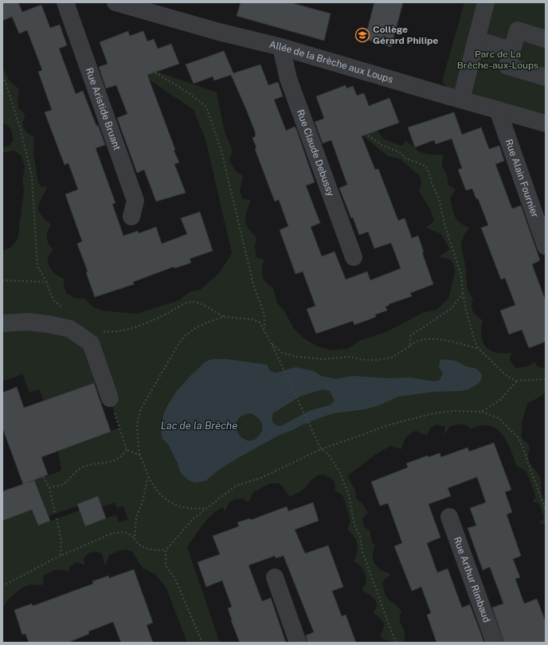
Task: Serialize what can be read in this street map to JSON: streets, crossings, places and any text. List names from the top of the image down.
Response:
{
  "streets": {
    "street": [
      "Allée de la Brèche aux Loups",
      "Rue Aristide Bruant",
      "Rue Claude Debussy",
      "Rue Alain Fournier",
      "Rue Arthur Rimbaud"
    ]
  },
  "crossings": [
    ["Allée de la Brèche aux Loups", "Rue Claude Debussy"],
    ["Allée de la Brèche aux Loups", "Rue Alain Fournier"]
  ],
  "water": ["Lac de la Brêche"],
  "parks": ["Parc de La Brêche-aux-Loups"],
  "places": {
    "school or university": ["Collège Gérard Philipe"]
  }
}
